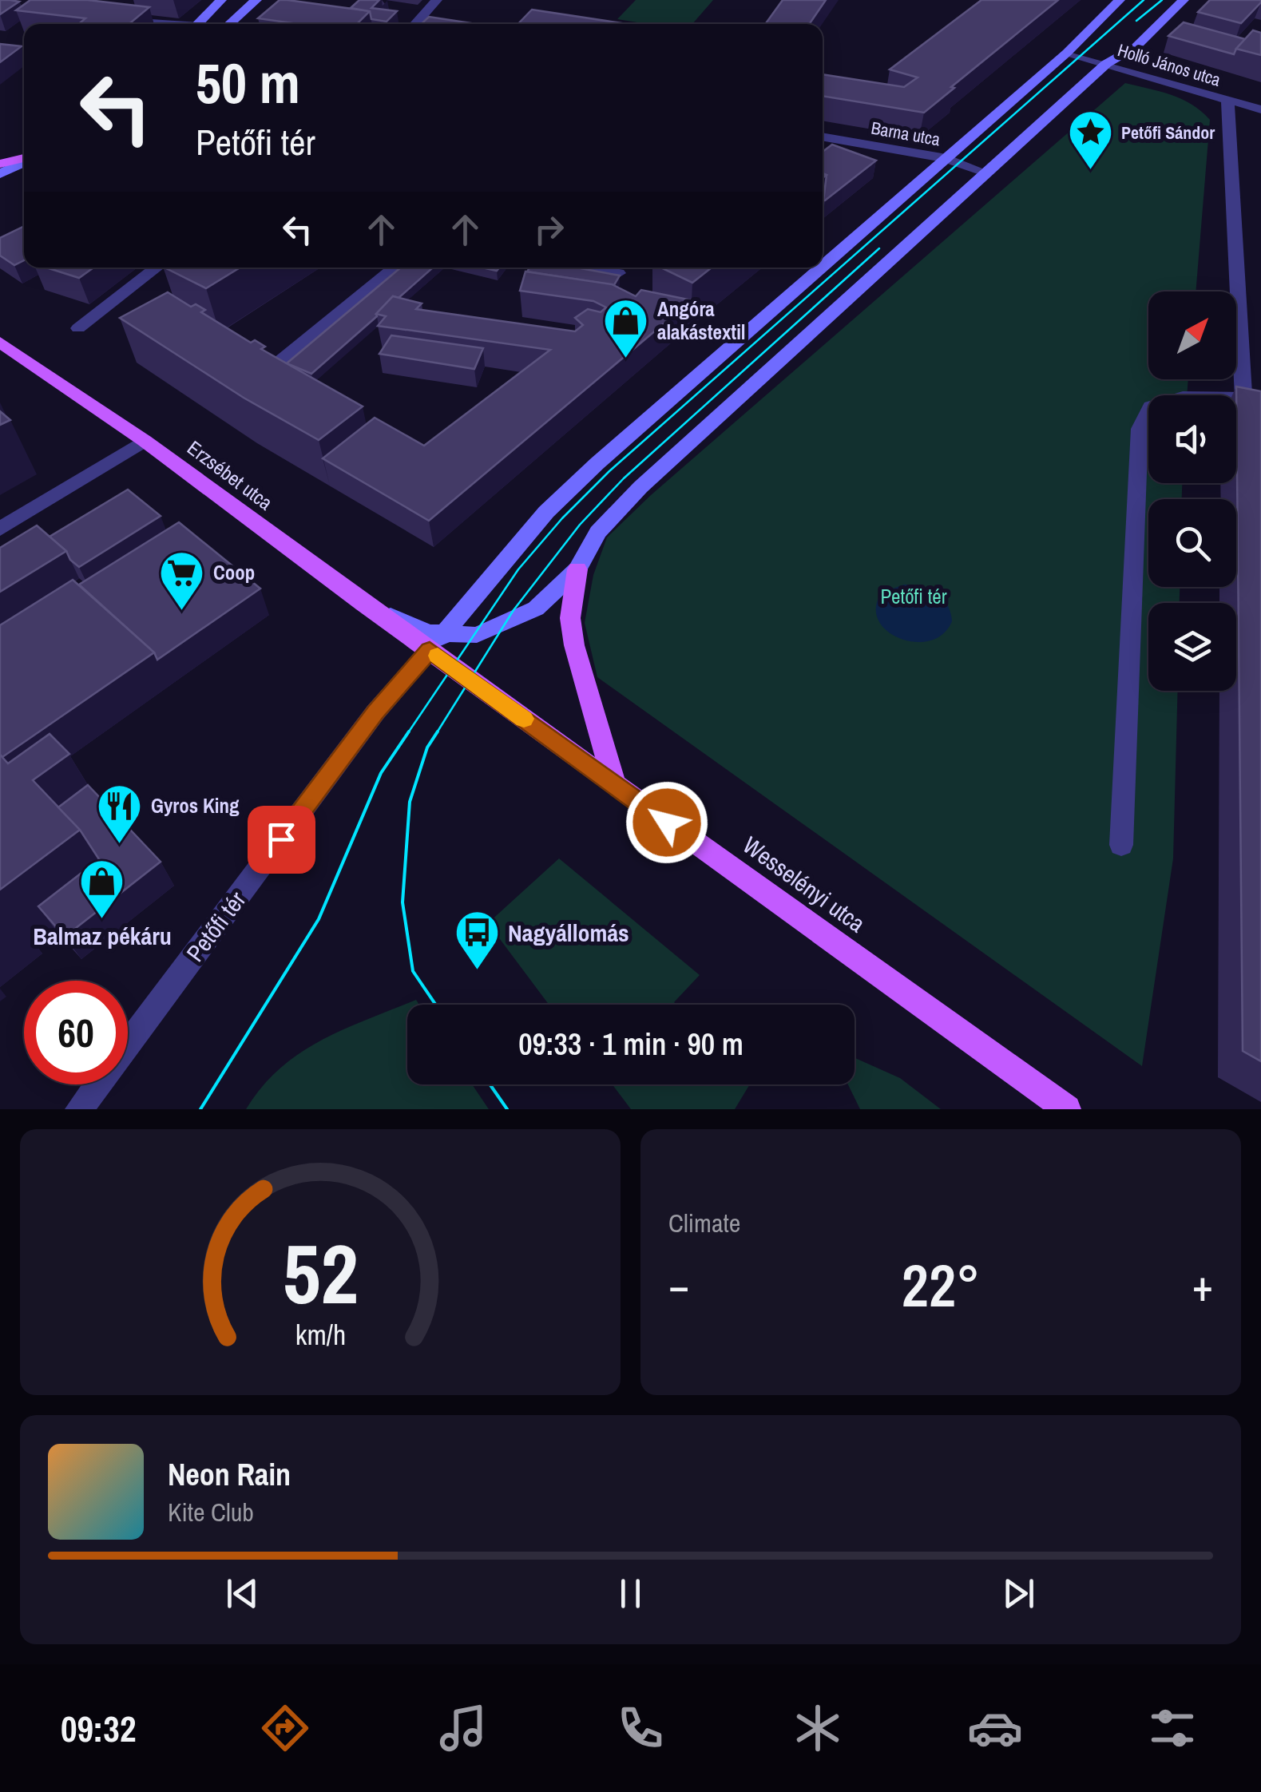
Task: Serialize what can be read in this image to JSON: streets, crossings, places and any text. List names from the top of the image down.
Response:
{
  "streets": {
    "main road": ["Erzsébet utca", "Wesselényi utca"],
    "street": ["Holló János utca", "Barna utca", "Petőfi tér"]
  },
  "crossings": [
    ["Holló János utca", "Petőfi tér"],
    ["Barna utca", "Petőfi tér"],
    ["Erzsébet utca", "Wesselényi utca"],
    ["Erzsébet utca", "Petőfi tér"],
    ["Wesselényi utca", "Petőfi tér"]
  ],
  "parks": ["Petőfi tér"],
  "places": {
    "place": ["Petőfi Sándor"],
    "shop": ["Angóra alakástextil", "Balmaz pékáru"],
    "supermarket": ["Coop"],
    "restaurant": ["Gyros King"],
    "bus stop": ["Nagyállomás"]
  },
  "north": "top right",
  "page": {
    "turn": ["50 m", "Petőfi tér"],
    "limit": "60",
    "trip": "09:33 · 1 min · 90 m",
    "tile": "Climate",
    "heat": ["−", "22°", "+"],
    "song": ["Neon Rain", "Kite Club"],
    "tabs": "09:32",
    "gauge": ["52", "km/h"]
  }
}
